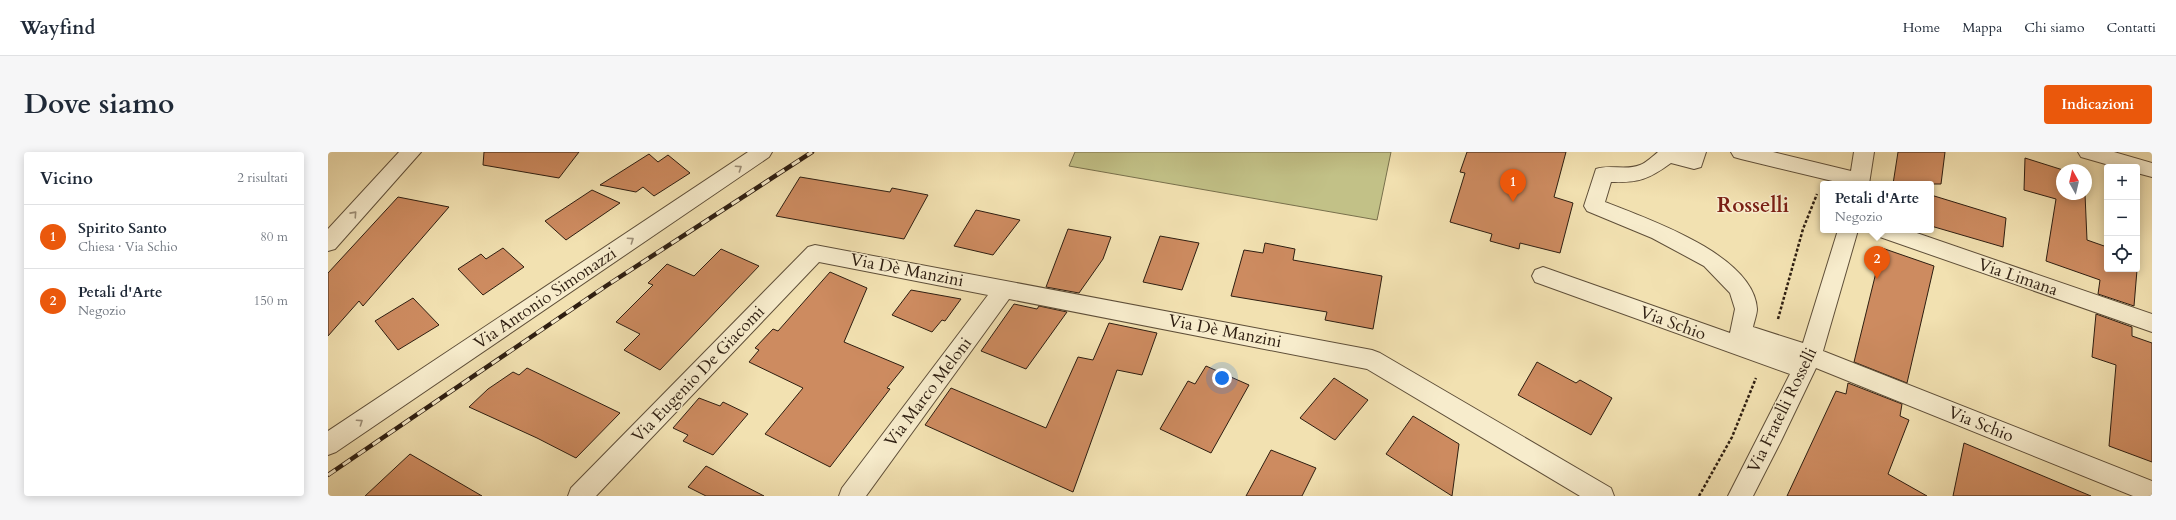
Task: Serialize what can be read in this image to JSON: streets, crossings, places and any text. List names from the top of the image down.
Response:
{
  "streets": {
    "street": [
      "Via Dè Manzini",
      "Via Limana",
      "Via Antonio Simonazzi",
      "Via Schio",
      "Via Eugenio De Giacomi",
      "Via Marco Meloni",
      "Via Fratelli Rosselli"
    ]
  },
  "crossings": [
    ["Via Dè Manzini", "Via Eugenio De Giacomi"],
    ["Via Dè Manzini", "Via Marco Meloni"],
    ["Via Schio", "Via Fratelli Rosselli"]
  ],
  "one_way": ["Via Antonio Simonazzi"],
  "districts": ["Rosselli"],
  "north": "top",
  "page": {
    "header": "Wayfind",
    "nav": [
      "Home",
      "Mappa",
      "Chi siamo",
      "Contatti"
    ],
    "title": "Dove siamo",
    "buttons": "Indicazioni",
    "heading": ["Vicino", "2 risultati"],
    "map_buttons": ["+", "−"],
    "pins": ["1", "2"],
    "popup": ["Petali d'Arte", "Negozio"],
    "list": [
      {
        "mark": "1",
        "name": "Spirito Santo",
        "note": "Chiesa · Via Schio",
        "value": "80 m"
      },
      {
        "mark": "2",
        "name": "Petali d'Arte",
        "note": "Negozio",
        "value": "150 m"
      }
    ]
  }
}
